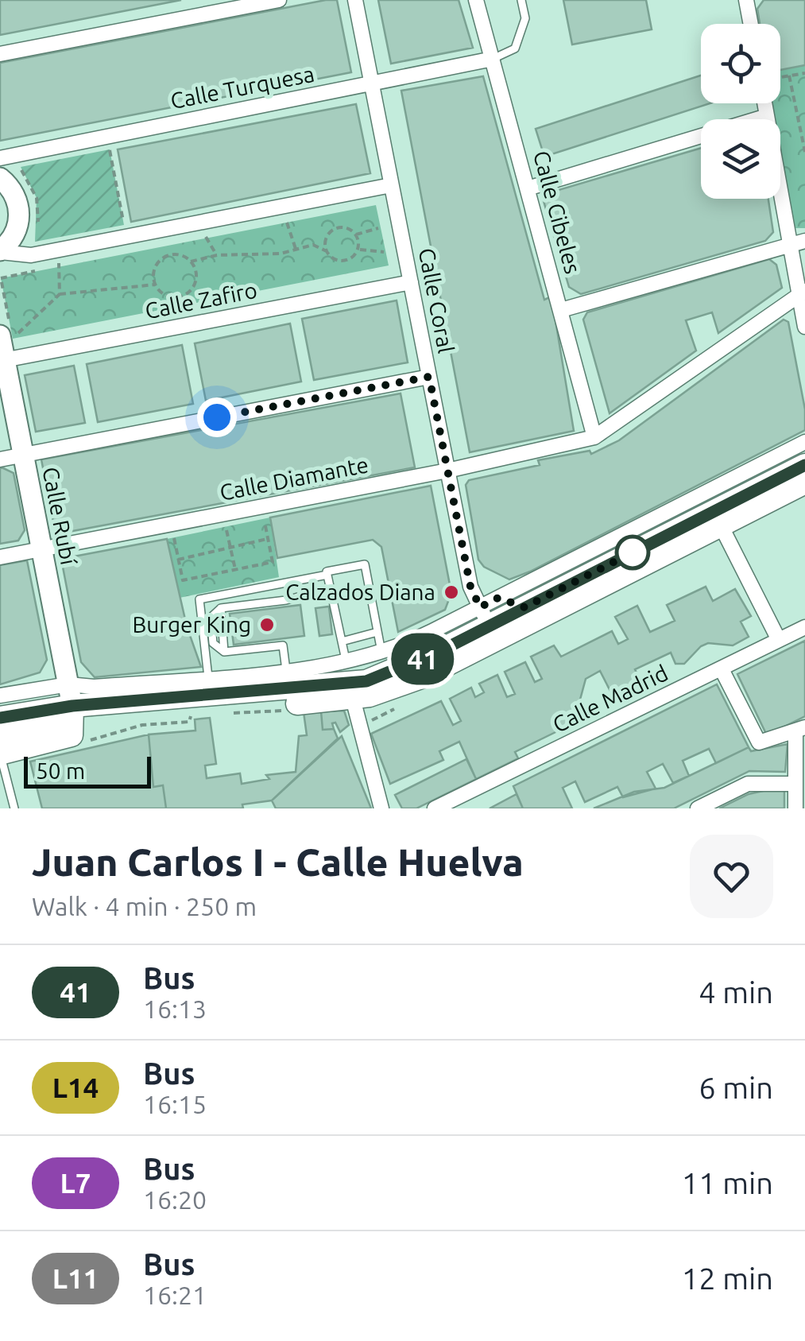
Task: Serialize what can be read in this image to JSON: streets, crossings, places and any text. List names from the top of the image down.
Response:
{
  "streets": {
    "main road": ["Calle Rubí"],
    "street": [
      "Calle Turquesa",
      "Calle Cibeles",
      "Calle Zafiro",
      "Calle Coral",
      "Calle Diamante",
      "Calle Madrid"
    ]
  },
  "crossings": [
    ["Calle Turquesa", "Calle Cibeles"],
    ["Calle Turquesa", "Calle Coral"],
    ["Calle Cibeles", "Calle Diamante"],
    ["Calle Zafiro", "Calle Coral"],
    ["Calle Zafiro", "Calle Rubí"],
    ["Calle Coral", "Calle Diamante"],
    ["Calle Diamante", "Calle Rubí"]
  ],
  "places": ["Calzados Diana", "Burger King"],
  "lines": ["bus line 41"],
  "scale_bar": "50 m",
  "page": {
    "on_map": "41",
    "scale": "50 m",
    "heading": ["Juan Carlos I - Calle Huelva", "Walk · 4 min · 250 m"],
    "list": [
      {
        "mark": "41",
        "name": "Bus",
        "note": "16:13",
        "value": "4 min"
      },
      {
        "mark": "L14",
        "name": "Bus",
        "note": "16:15",
        "value": "6 min"
      },
      {
        "mark": "L7",
        "name": "Bus",
        "note": "16:20",
        "value": "11 min"
      },
      {
        "mark": "L11",
        "name": "Bus",
        "note": "16:21",
        "value": "12 min"
      }
    ]
  }
}
